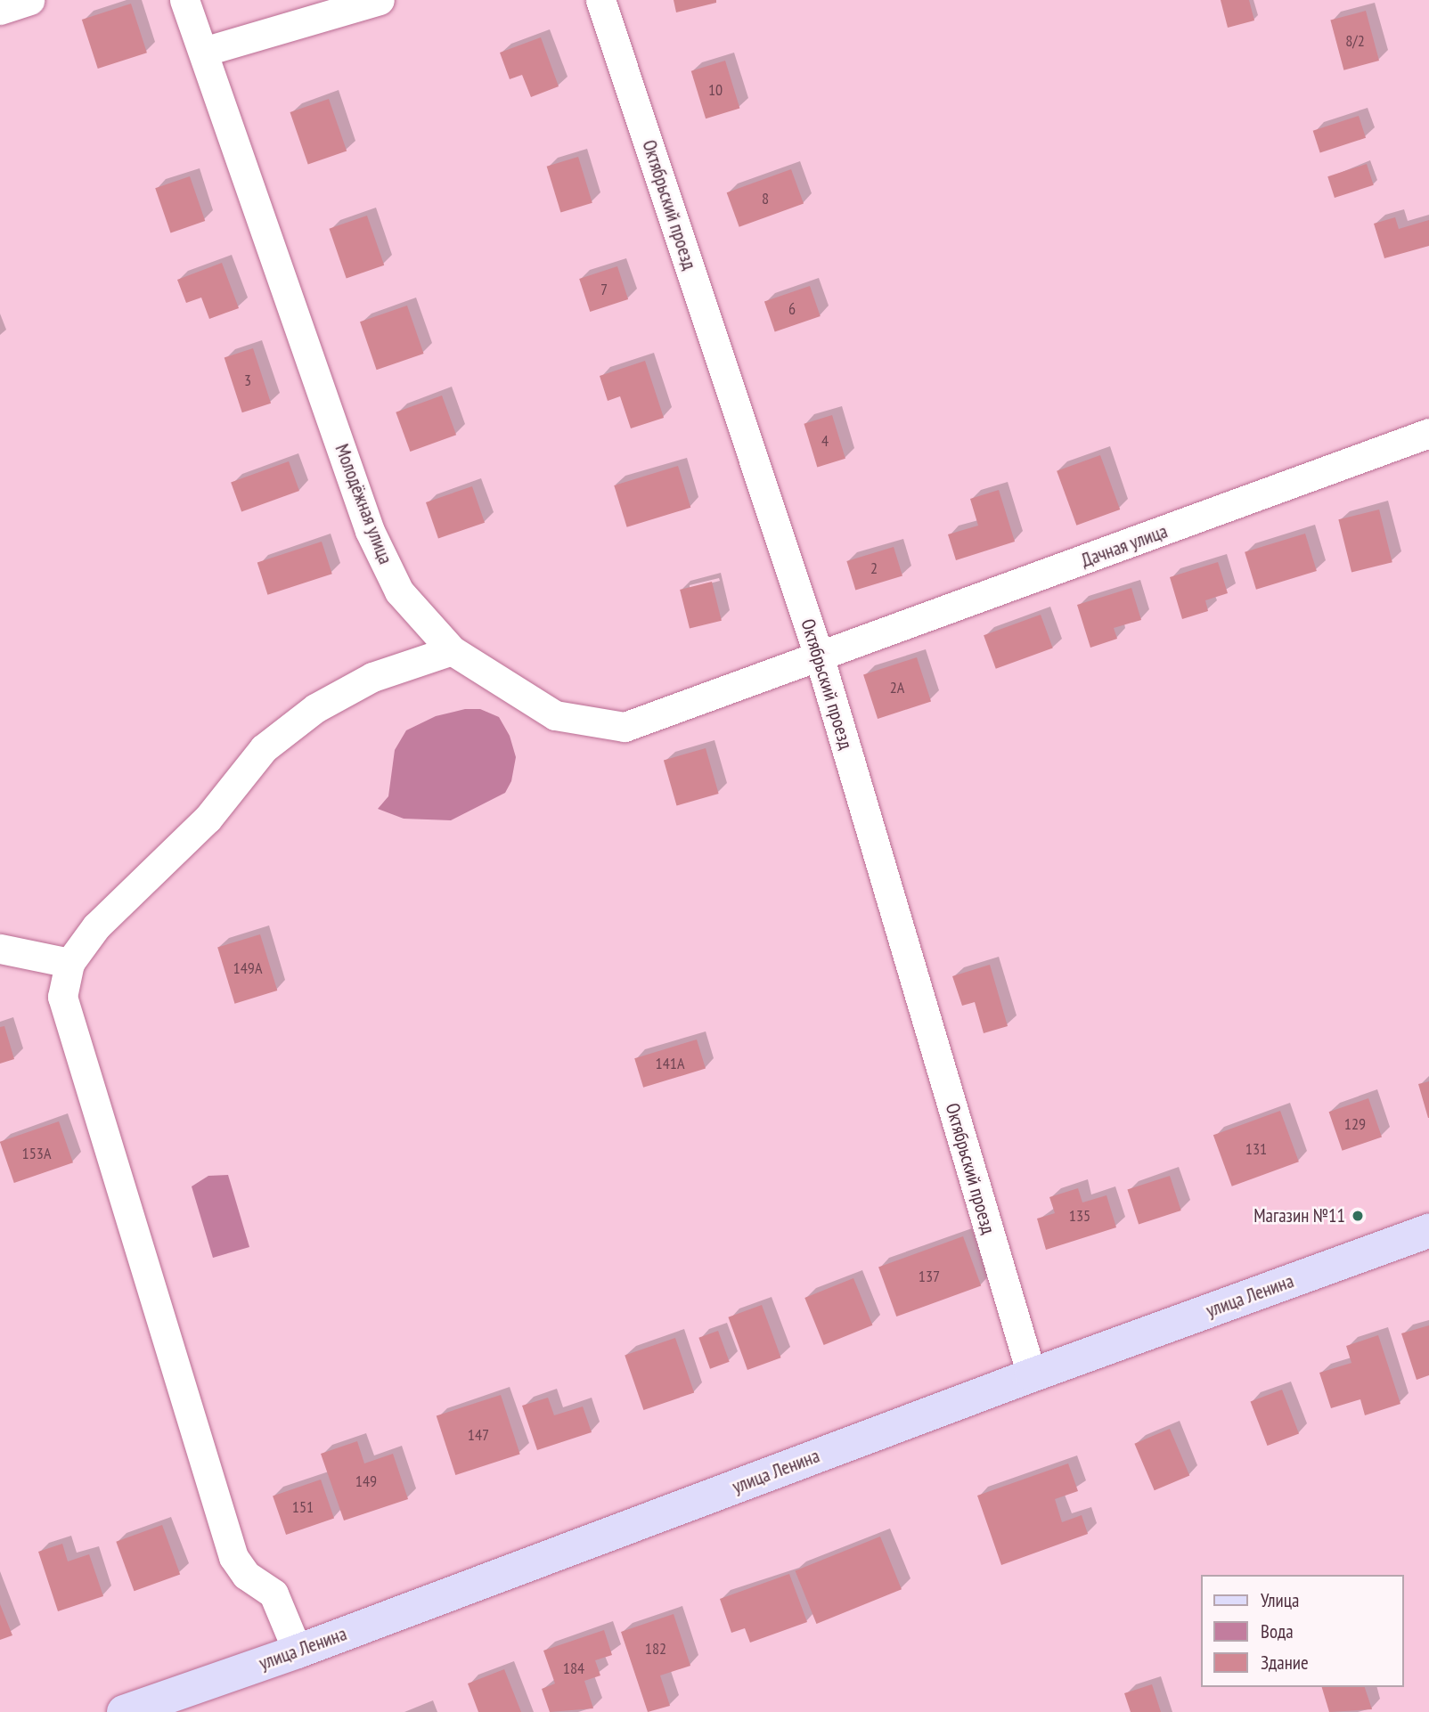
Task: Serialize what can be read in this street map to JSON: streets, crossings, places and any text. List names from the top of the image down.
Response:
{
  "streets": {
    "main road": ["улица Ленина"],
    "street": ["Октябрьский проезд", "Молодёжная улица", "Дачная улица"]
  },
  "crossings": [
    ["Октябрьский проезд", "Молодёжная улица"],
    ["Октябрьский проезд", "Дачная улица"],
    ["Октябрьский проезд", "улица Ленина"],
    ["Молодёжная улица", "Дачная улица"]
  ],
  "places": ["Магазин №11"],
  "house_numbers": [
    "8/2",
    "10",
    "8",
    "7",
    "6",
    "3",
    "4",
    "2",
    "2А",
    "149А",
    "141А",
    "129",
    "131",
    "153А",
    "135",
    "137",
    "147",
    "149",
    "151",
    "182",
    "184"
  ],
  "legend": ["Улица", "Вода", "Здание"]
}
